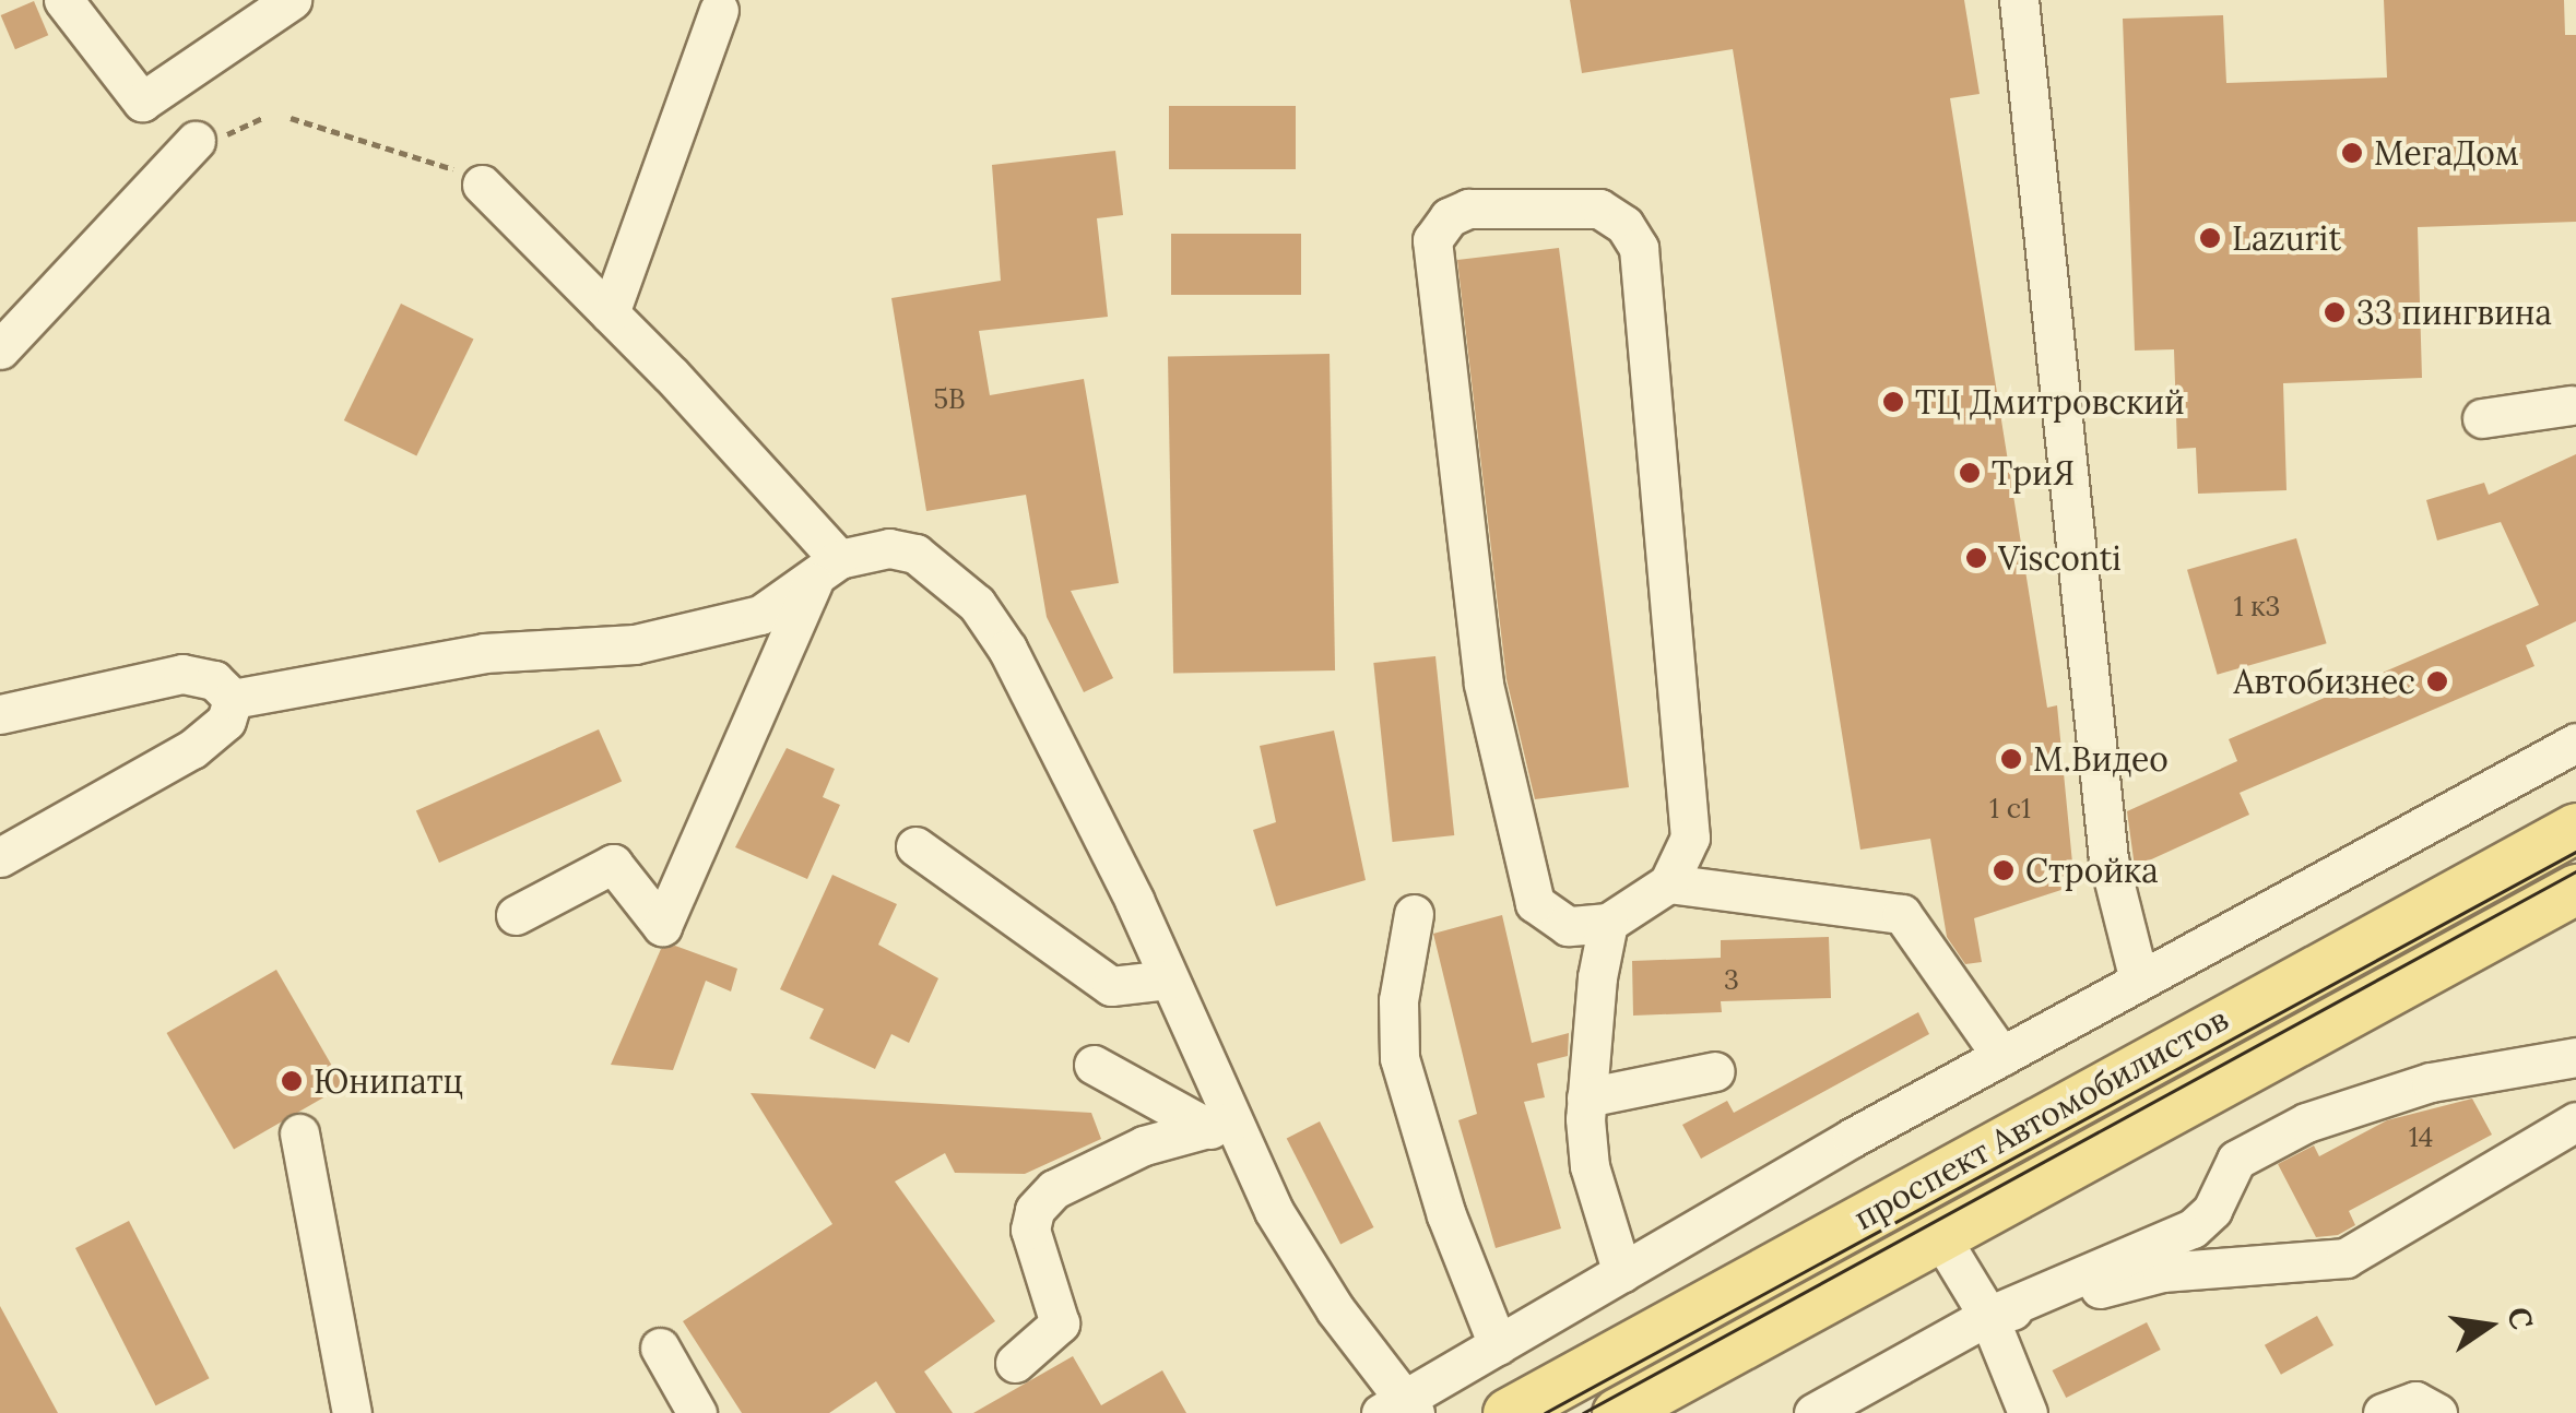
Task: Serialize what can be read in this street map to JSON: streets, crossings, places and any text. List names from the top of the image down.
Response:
{
  "streets": {
    "main road": ["проспект Автомобилистов"]
  },
  "places": [
    "МегаДом",
    "Lazurit",
    "33 пингвина",
    "ТЦ Дмитровский",
    "ТриЯ",
    "Visconti",
    "Автобизнес",
    "М.Видео",
    "Стройка",
    "Юнипатц"
  ],
  "house_numbers": [
    "5В",
    "1 к3",
    "1 с1",
    "3",
    "14"
  ],
  "north": "right"
}
